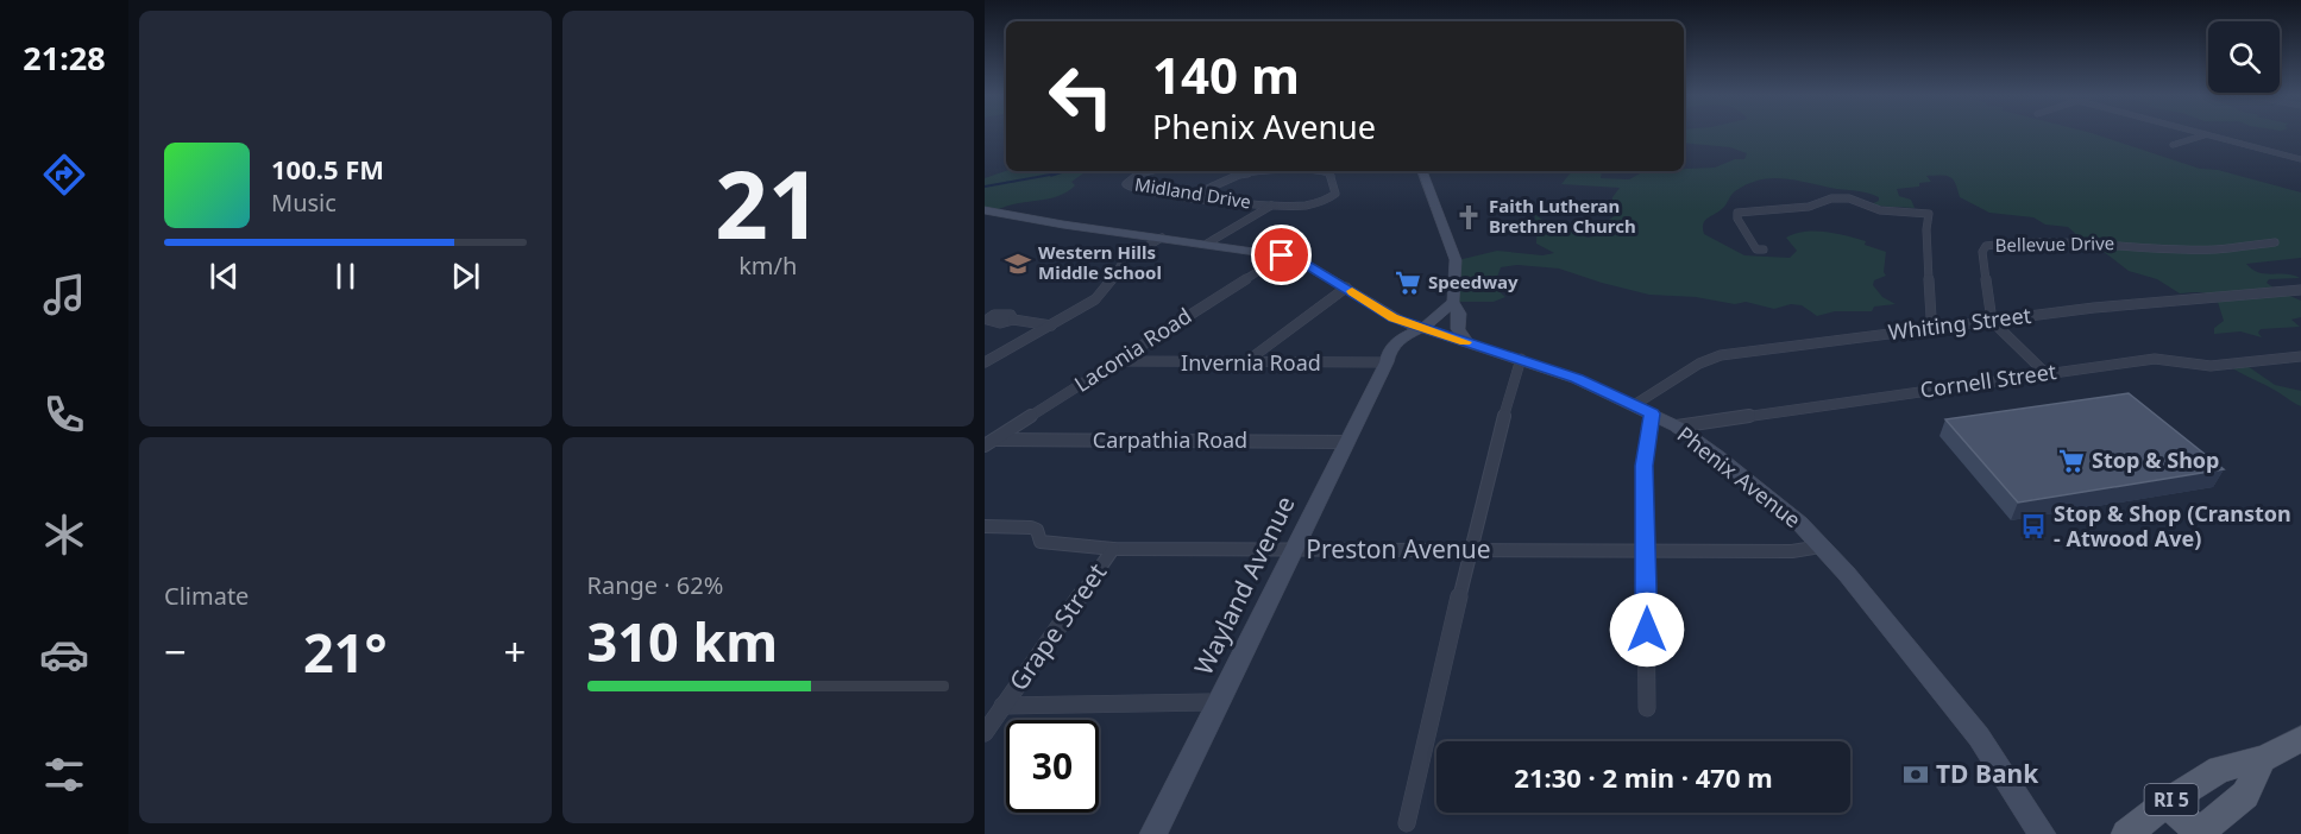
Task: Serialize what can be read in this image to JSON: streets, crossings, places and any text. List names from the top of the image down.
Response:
{
  "streets": {
    "main road": ["Phenix Avenue", "Wayland Avenue", "RI 5"],
    "street": [
      "Midland Drive",
      "Bellevue Drive",
      "Whiting Street",
      "Laconia Road",
      "Invernia Road",
      "Cornell Street",
      "Carpathia Road",
      "Preston Avenue",
      "Grape Street"
    ]
  },
  "crossings": [
    ["Midland Drive", "Phenix Avenue"],
    ["Bellevue Drive", "Whiting Street"],
    ["Whiting Street", "Phenix Avenue"],
    ["Laconia Road", "Invernia Road"],
    ["Laconia Road", "Carpathia Road"],
    ["Laconia Road", "Phenix Avenue"],
    ["Invernia Road", "Wayland Avenue"],
    ["Cornell Street", "Phenix Avenue"],
    ["Carpathia Road", "Wayland Avenue"],
    ["Phenix Avenue", "Preston Avenue"],
    ["Phenix Avenue", "Wayland Avenue"],
    ["Preston Avenue", "Wayland Avenue"],
    ["Preston Avenue", "Grape Street"],
    ["Wayland Avenue", "Grape Street"]
  ],
  "places": {
    "church": ["Faith Lutheran Brethren Church"],
    "school or university": ["Western Hills Middle School"],
    "supermarket": ["Speedway", "Stop & Shop"],
    "bus stop": ["Stop & Shop (Cranston - Atwood Ave)"],
    "bank": ["TD Bank"]
  },
  "page": {
    "tabs": "21:28",
    "tile": [
      ["21", "km/h"],
      "Climate",
      ["Range · 62%", "310 km"]
    ],
    "turn": ["140 m", "Phenix Avenue"],
    "song": ["100.5 FM", "Music"],
    "heat": ["−", "21°", "+"],
    "limit": "30",
    "trip": "21:30 · 2 min · 470 m"
  }
}
